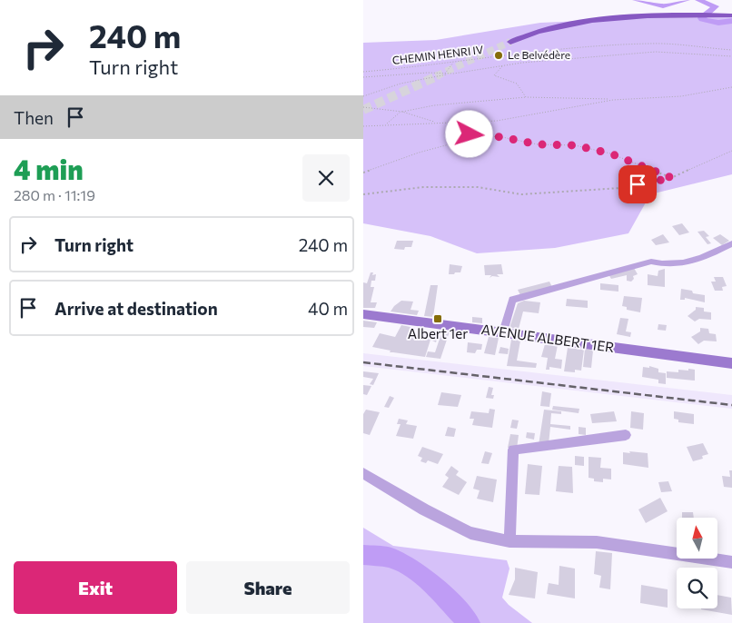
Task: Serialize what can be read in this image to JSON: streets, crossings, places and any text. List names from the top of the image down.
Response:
{
  "streets": {
    "main road": ["AVENUE ALBERT 1ER"],
    "path": ["CHEMIN HENRI IV"]
  },
  "places": {
    "other": ["Le Belvédère"],
    "transit": ["Albert 1er"]
  },
  "north": "top",
  "page": {
    "turn": ["240 m", "Turn right"],
    "then": "Then",
    "heading": ["4 min", "280 m · 11:19"],
    "list": [
      {
        "name": "Turn right",
        "value": "240 m"
      },
      {
        "name": "Arrive at destination",
        "value": "40 m"
      }
    ],
    "buttons": ["Exit", "Share"]
  }
}
